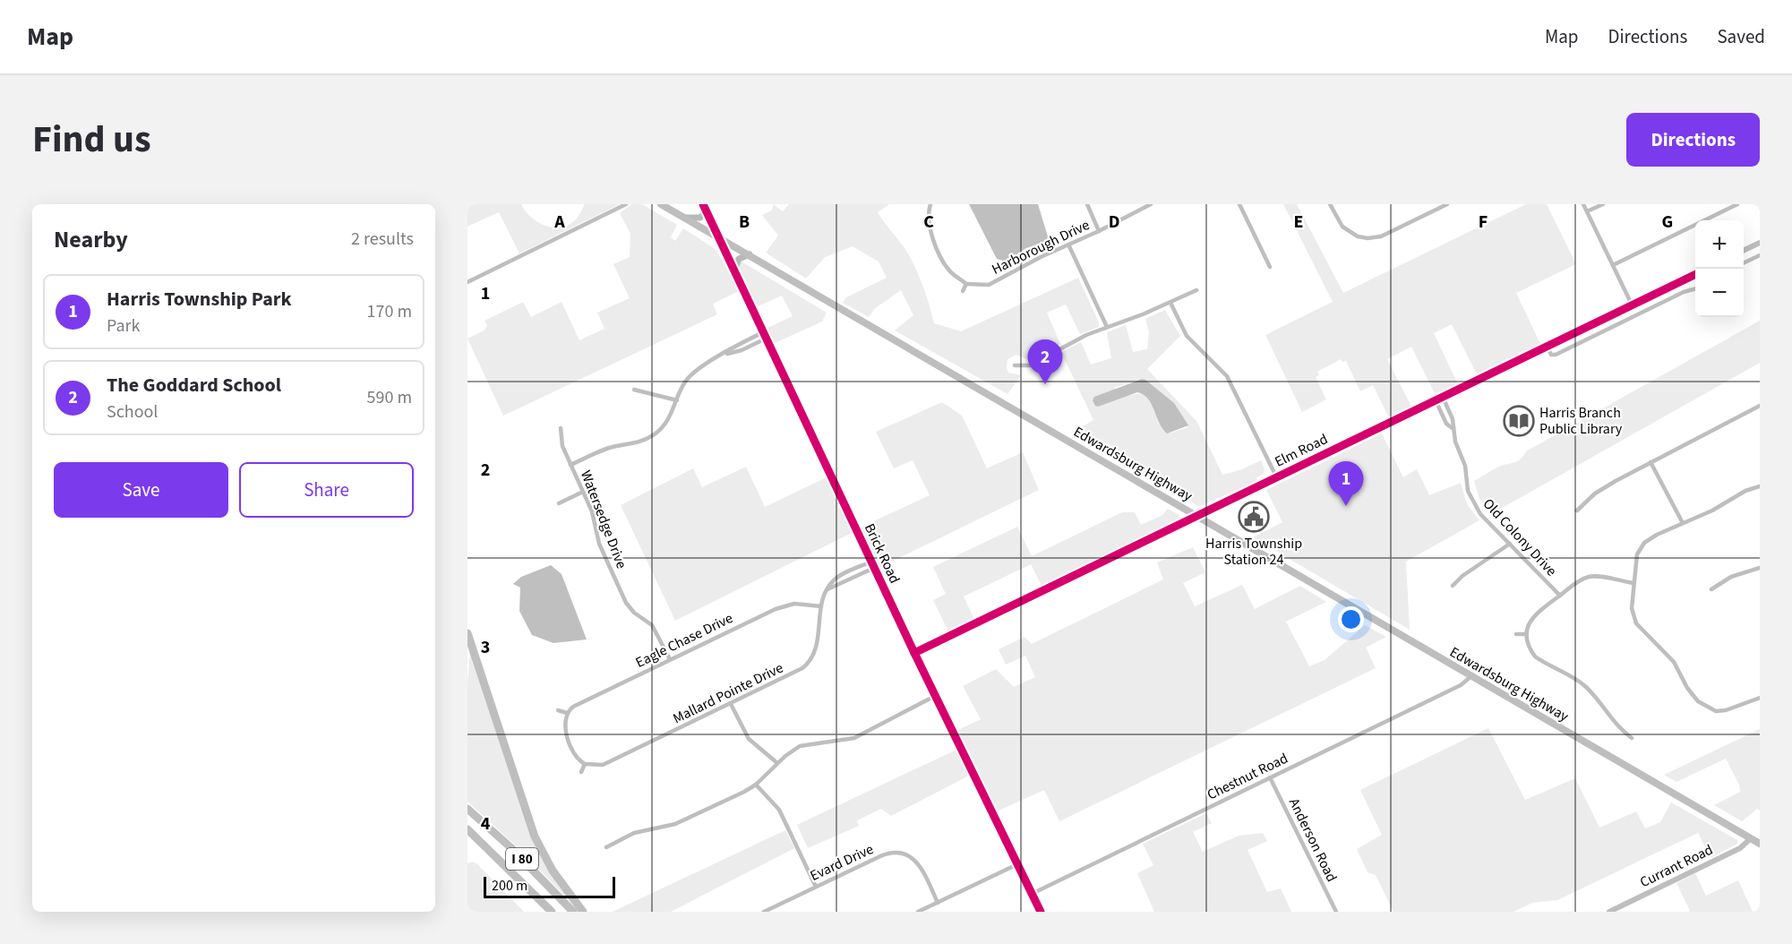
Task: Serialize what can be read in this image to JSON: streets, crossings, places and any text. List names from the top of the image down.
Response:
{
  "streets": {
    "highway": ["I 80"],
    "main road": ["Edwardsburg Highway"],
    "street": [
      "Harborough Drive",
      "Elm Road",
      "Watersedge Drive",
      "Old Colony Drive",
      "Brick Road",
      "Eagle Chase Drive",
      "Mallard Pointe Drive",
      "Chestnut Road",
      "Anderson Road",
      "Evard Drive",
      "Currant Road"
    ]
  },
  "crossings": [
    ["Elm Road", "Edwardsburg Highway"],
    ["Elm Road", "Old Colony Drive"],
    ["Elm Road", "Brick Road"],
    ["Edwardsburg Highway", "Brick Road"],
    ["Edwardsburg Highway", "Chestnut Road"],
    ["Edwardsburg Highway", "Currant Road"],
    ["Watersedge Drive", "Eagle Chase Drive"],
    ["Brick Road", "Mallard Pointe Drive"],
    ["Brick Road", "Chestnut Road"],
    ["Eagle Chase Drive", "Mallard Pointe Drive"],
    ["Chestnut Road", "Anderson Road"]
  ],
  "places": {
    "library": ["Harris Branch Public Library"],
    "public building": ["Harris Township Station 24"]
  },
  "scale_bar": "200 m",
  "page": {
    "header": "Map",
    "nav": ["Map", "Directions", "Saved"],
    "title": "Find us",
    "buttons": [
      "Directions",
      ["Save", "Share"]
    ],
    "heading": ["Nearby", "2 results"],
    "map_buttons": ["+", "−"],
    "list": [
      {
        "mark": "1",
        "name": "Harris Township Park",
        "note": "Park",
        "value": "170 m"
      },
      {
        "mark": "2",
        "name": "The Goddard School",
        "note": "School",
        "value": "590 m"
      }
    ],
    "pins": ["2", "1"],
    "scale": "200 m"
  },
  "grid": {
    "columns": [
      "A",
      "B",
      "C",
      "D",
      "E",
      "F",
      "G"
    ],
    "rows": [
      "1",
      "2",
      "3",
      "4"
    ]
  }
}
